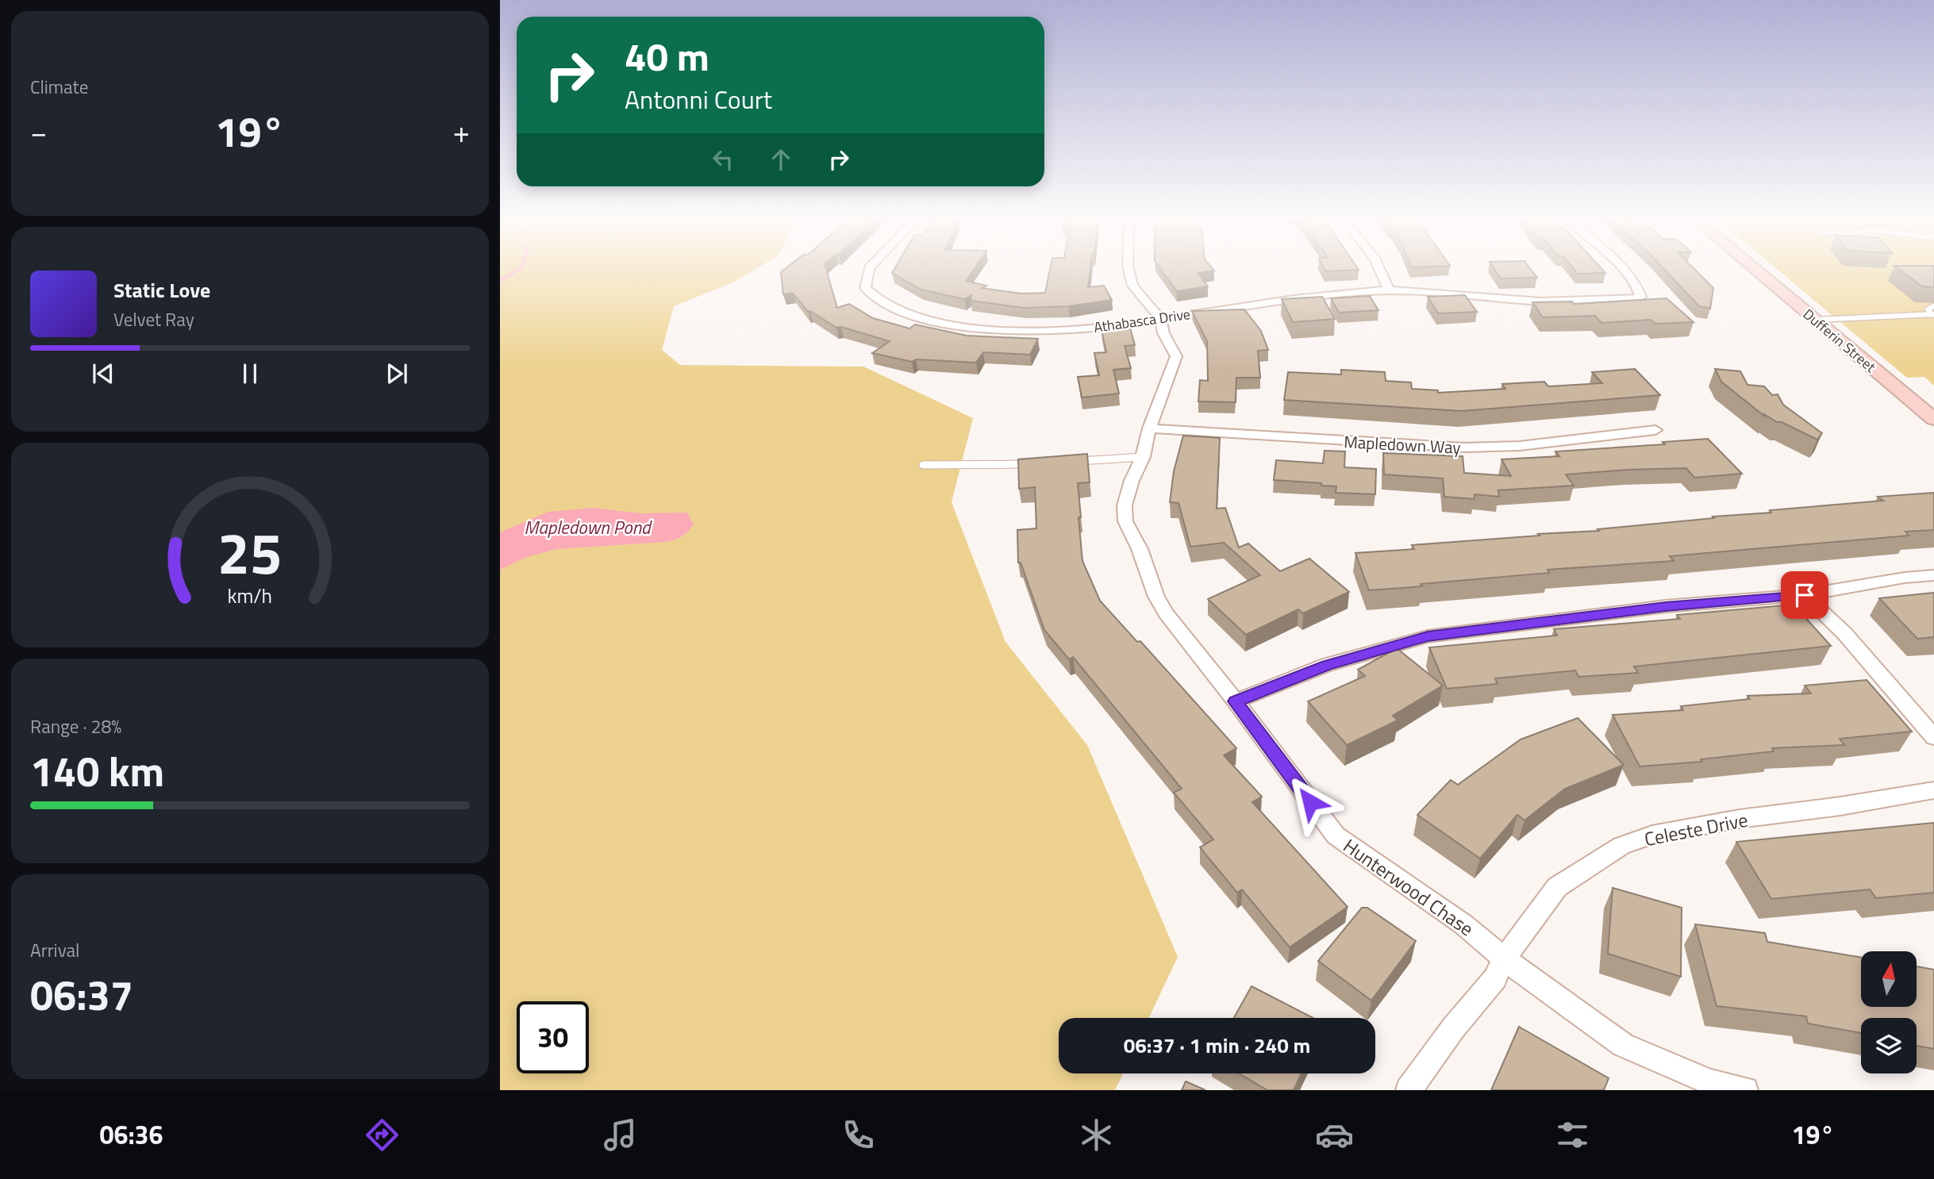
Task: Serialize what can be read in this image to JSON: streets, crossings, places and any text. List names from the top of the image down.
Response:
{
  "streets": {
    "main road": ["Dufferin Street"],
    "street": [
      "Athabasca Drive",
      "Mapledown Way",
      "Celeste Drive",
      "Hunterwood Chase"
    ]
  },
  "crossings": [
    ["Athabasca Drive", "Hunterwood Chase"],
    ["Mapledown Way", "Hunterwood Chase"],
    ["Celeste Drive", "Hunterwood Chase"]
  ],
  "water": ["Mapledown Pond"],
  "north": "top",
  "page": {
    "tile": [
      "Climate",
      ["Range · 28%", "140 km"],
      ["Arrival", "06:37"]
    ],
    "turn": ["40 m", "Antonni Court"],
    "heat": ["−", "19°", "+"],
    "song": ["Static Love", "Velvet Ray"],
    "limit": "30",
    "trip": "06:37 · 1 min · 240 m",
    "tabs": ["06:36", "19°"],
    "gauge": ["25", "km/h"]
  }
}
